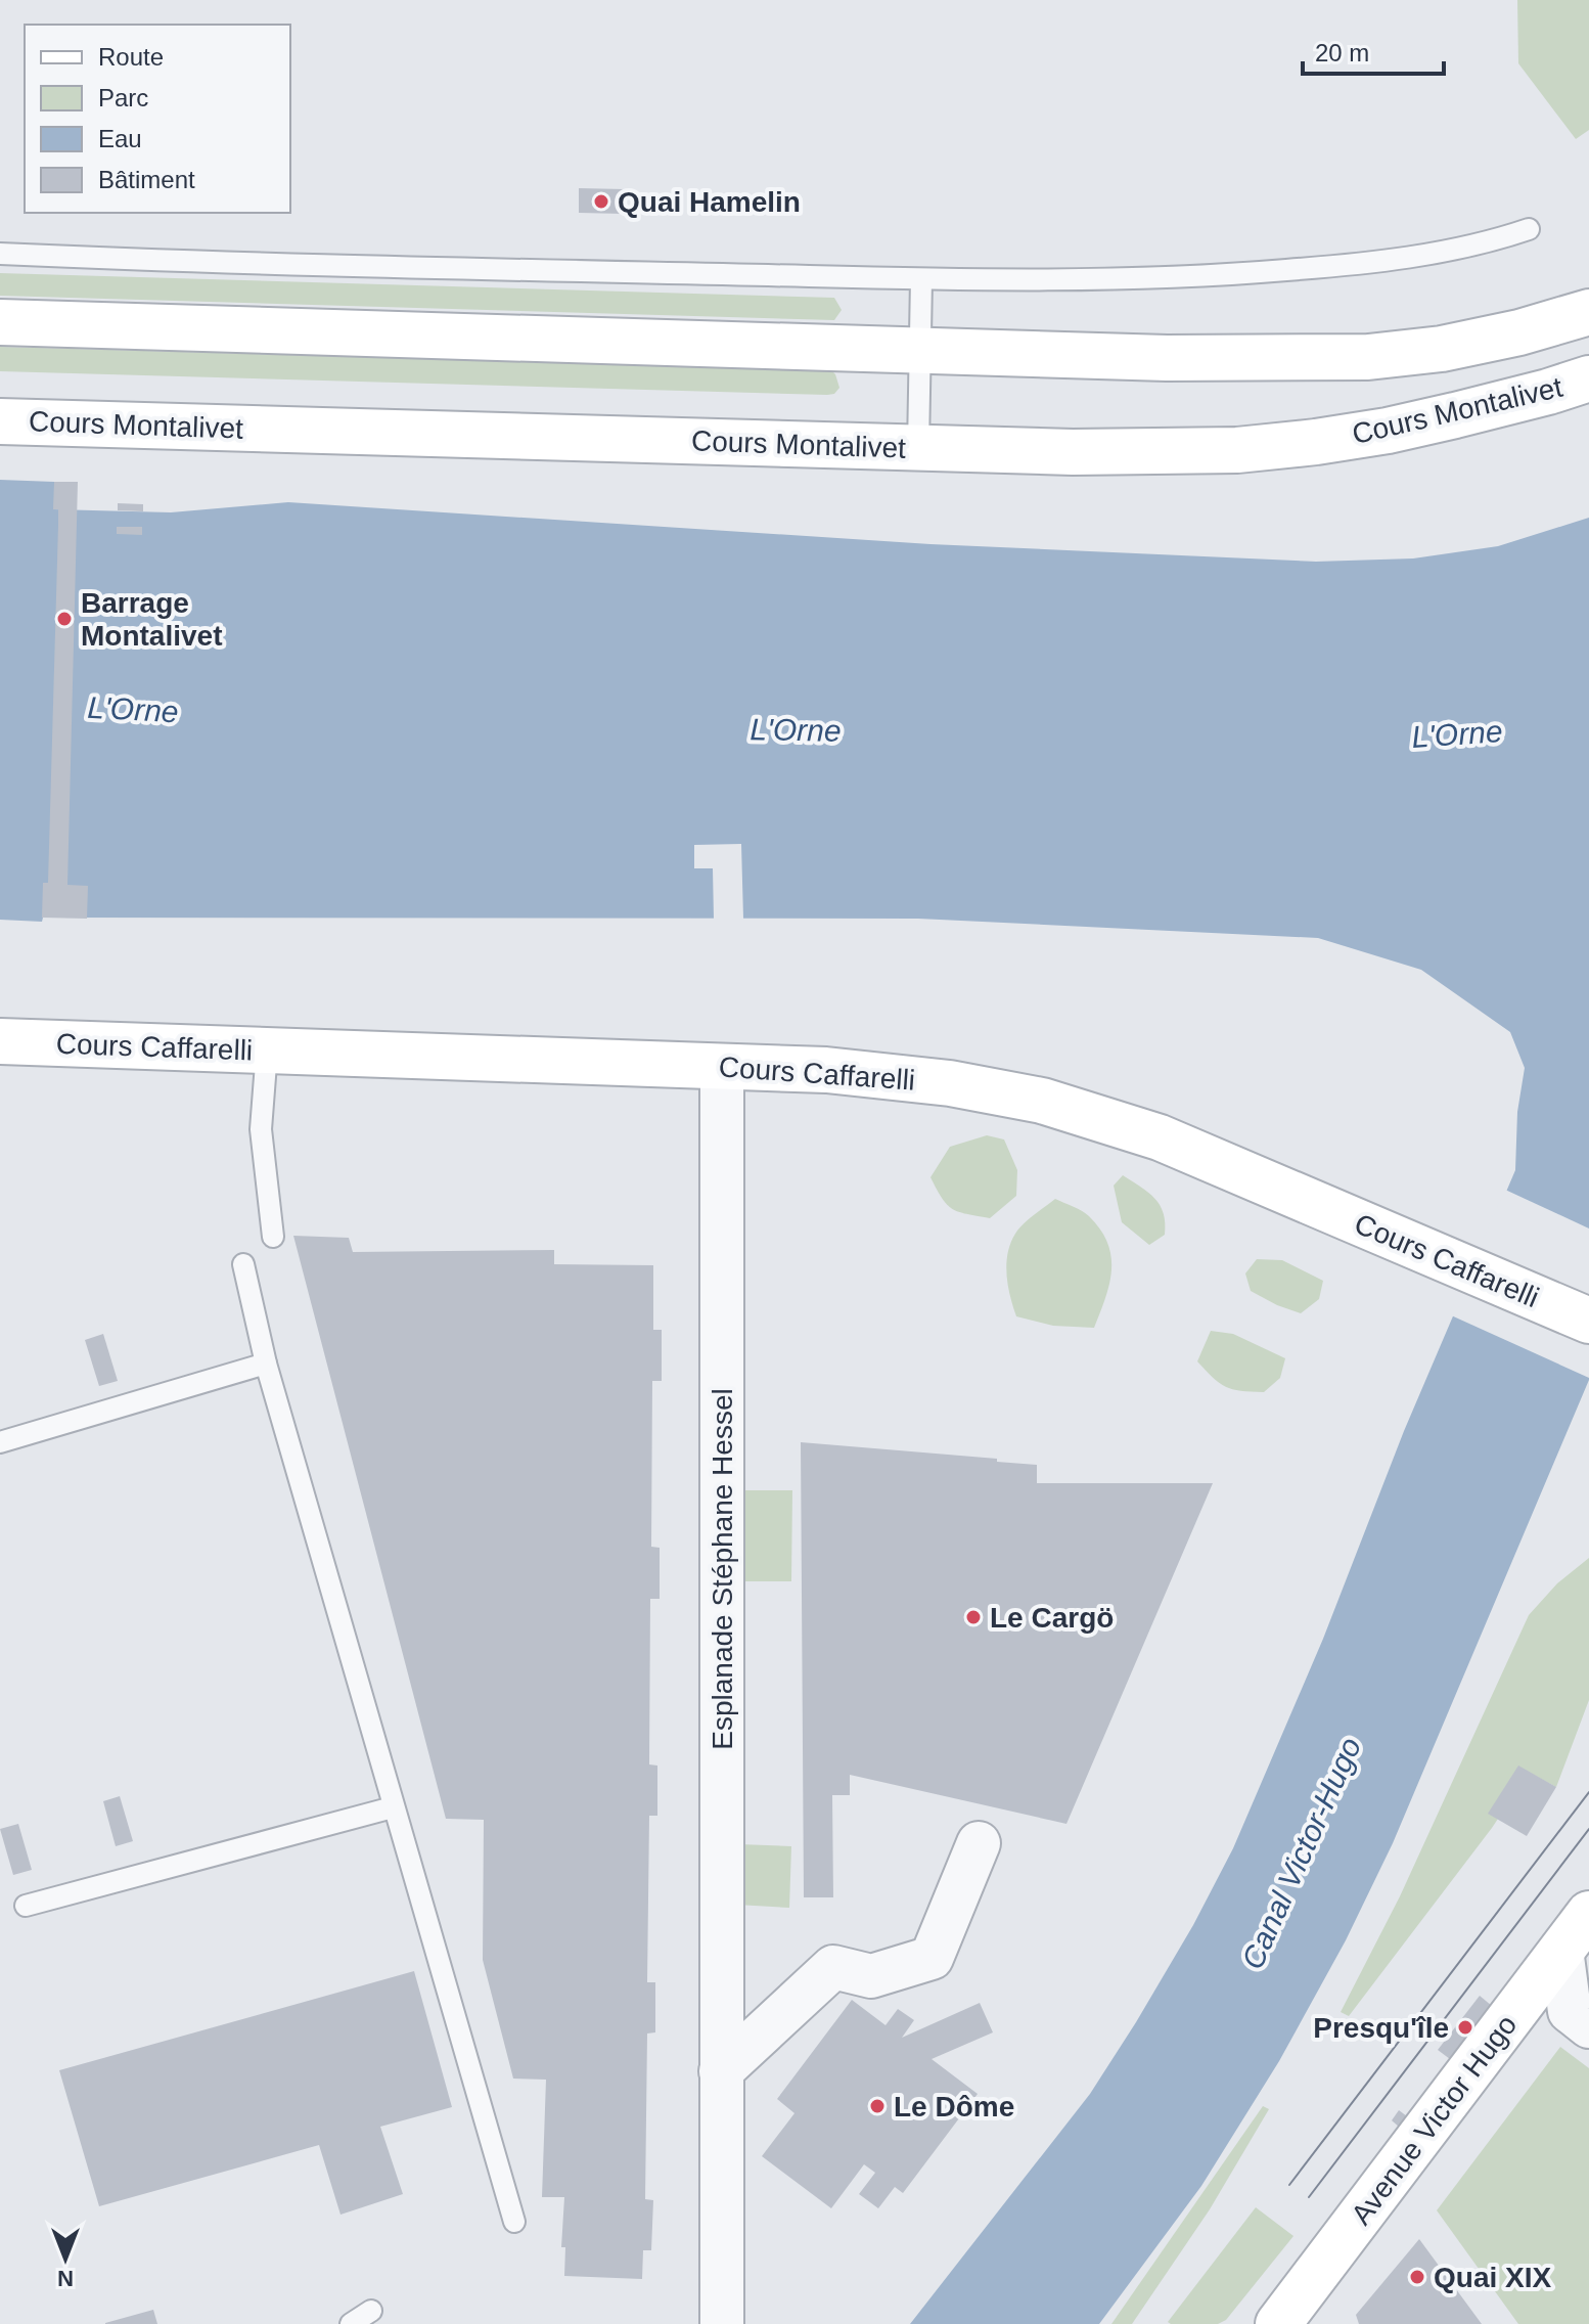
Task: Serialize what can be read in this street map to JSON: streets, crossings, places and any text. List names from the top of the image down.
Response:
{
  "streets": {
    "main road": ["Cours Montalivet", "Cours Caffarelli", "Avenue Victor Hugo"],
    "street": ["Esplanade Stéphane Hessel"]
  },
  "crossings": [
    ["Cours Caffarelli", "Esplanade Stéphane Hessel"]
  ],
  "water": ["L'Orne", "Canal Victor-Hugo"],
  "places": [
    "Quai Hamelin",
    "Barrage Montalivet",
    "Le Cargö",
    "Presqu'île",
    "Le Dôme",
    "Quai XIX"
  ],
  "legend": [
    "Route",
    "Parc",
    "Eau",
    "Bâtiment"
  ],
  "scale_bar": "20 m",
  "north": "bottom"
}
